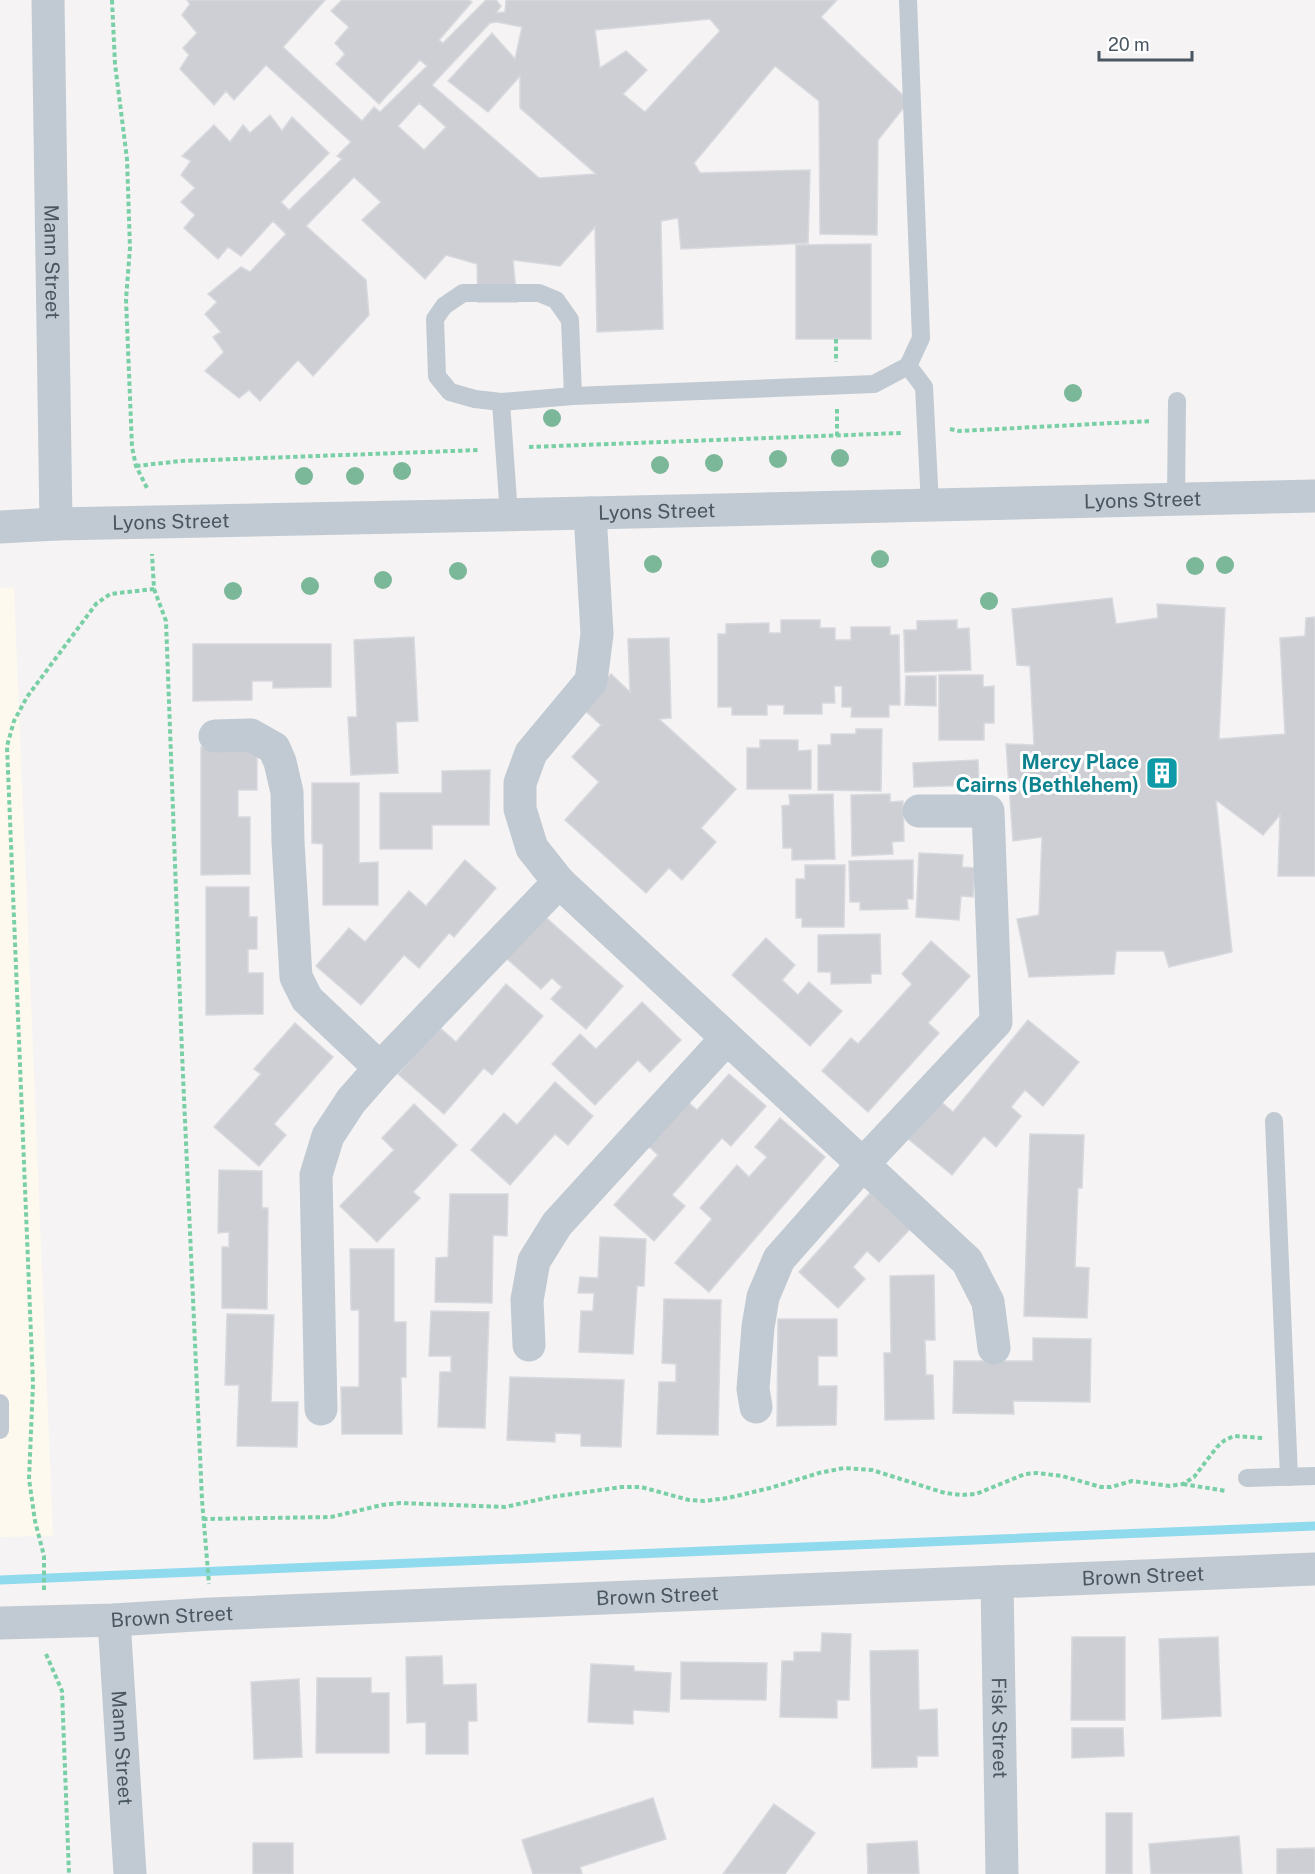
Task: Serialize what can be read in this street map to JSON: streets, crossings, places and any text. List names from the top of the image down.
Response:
{
  "streets": {
    "street": [
      "Mann Street",
      "Lyons Street",
      "Brown Street",
      "Fisk Street"
    ]
  },
  "crossings": [
    ["Mann Street", "Lyons Street"],
    ["Mann Street", "Brown Street"],
    ["Brown Street", "Fisk Street"]
  ],
  "places": {
    "building": ["Mercy Place Cairns (Bethlehem)"]
  },
  "scale_bar": "20 m"
}
